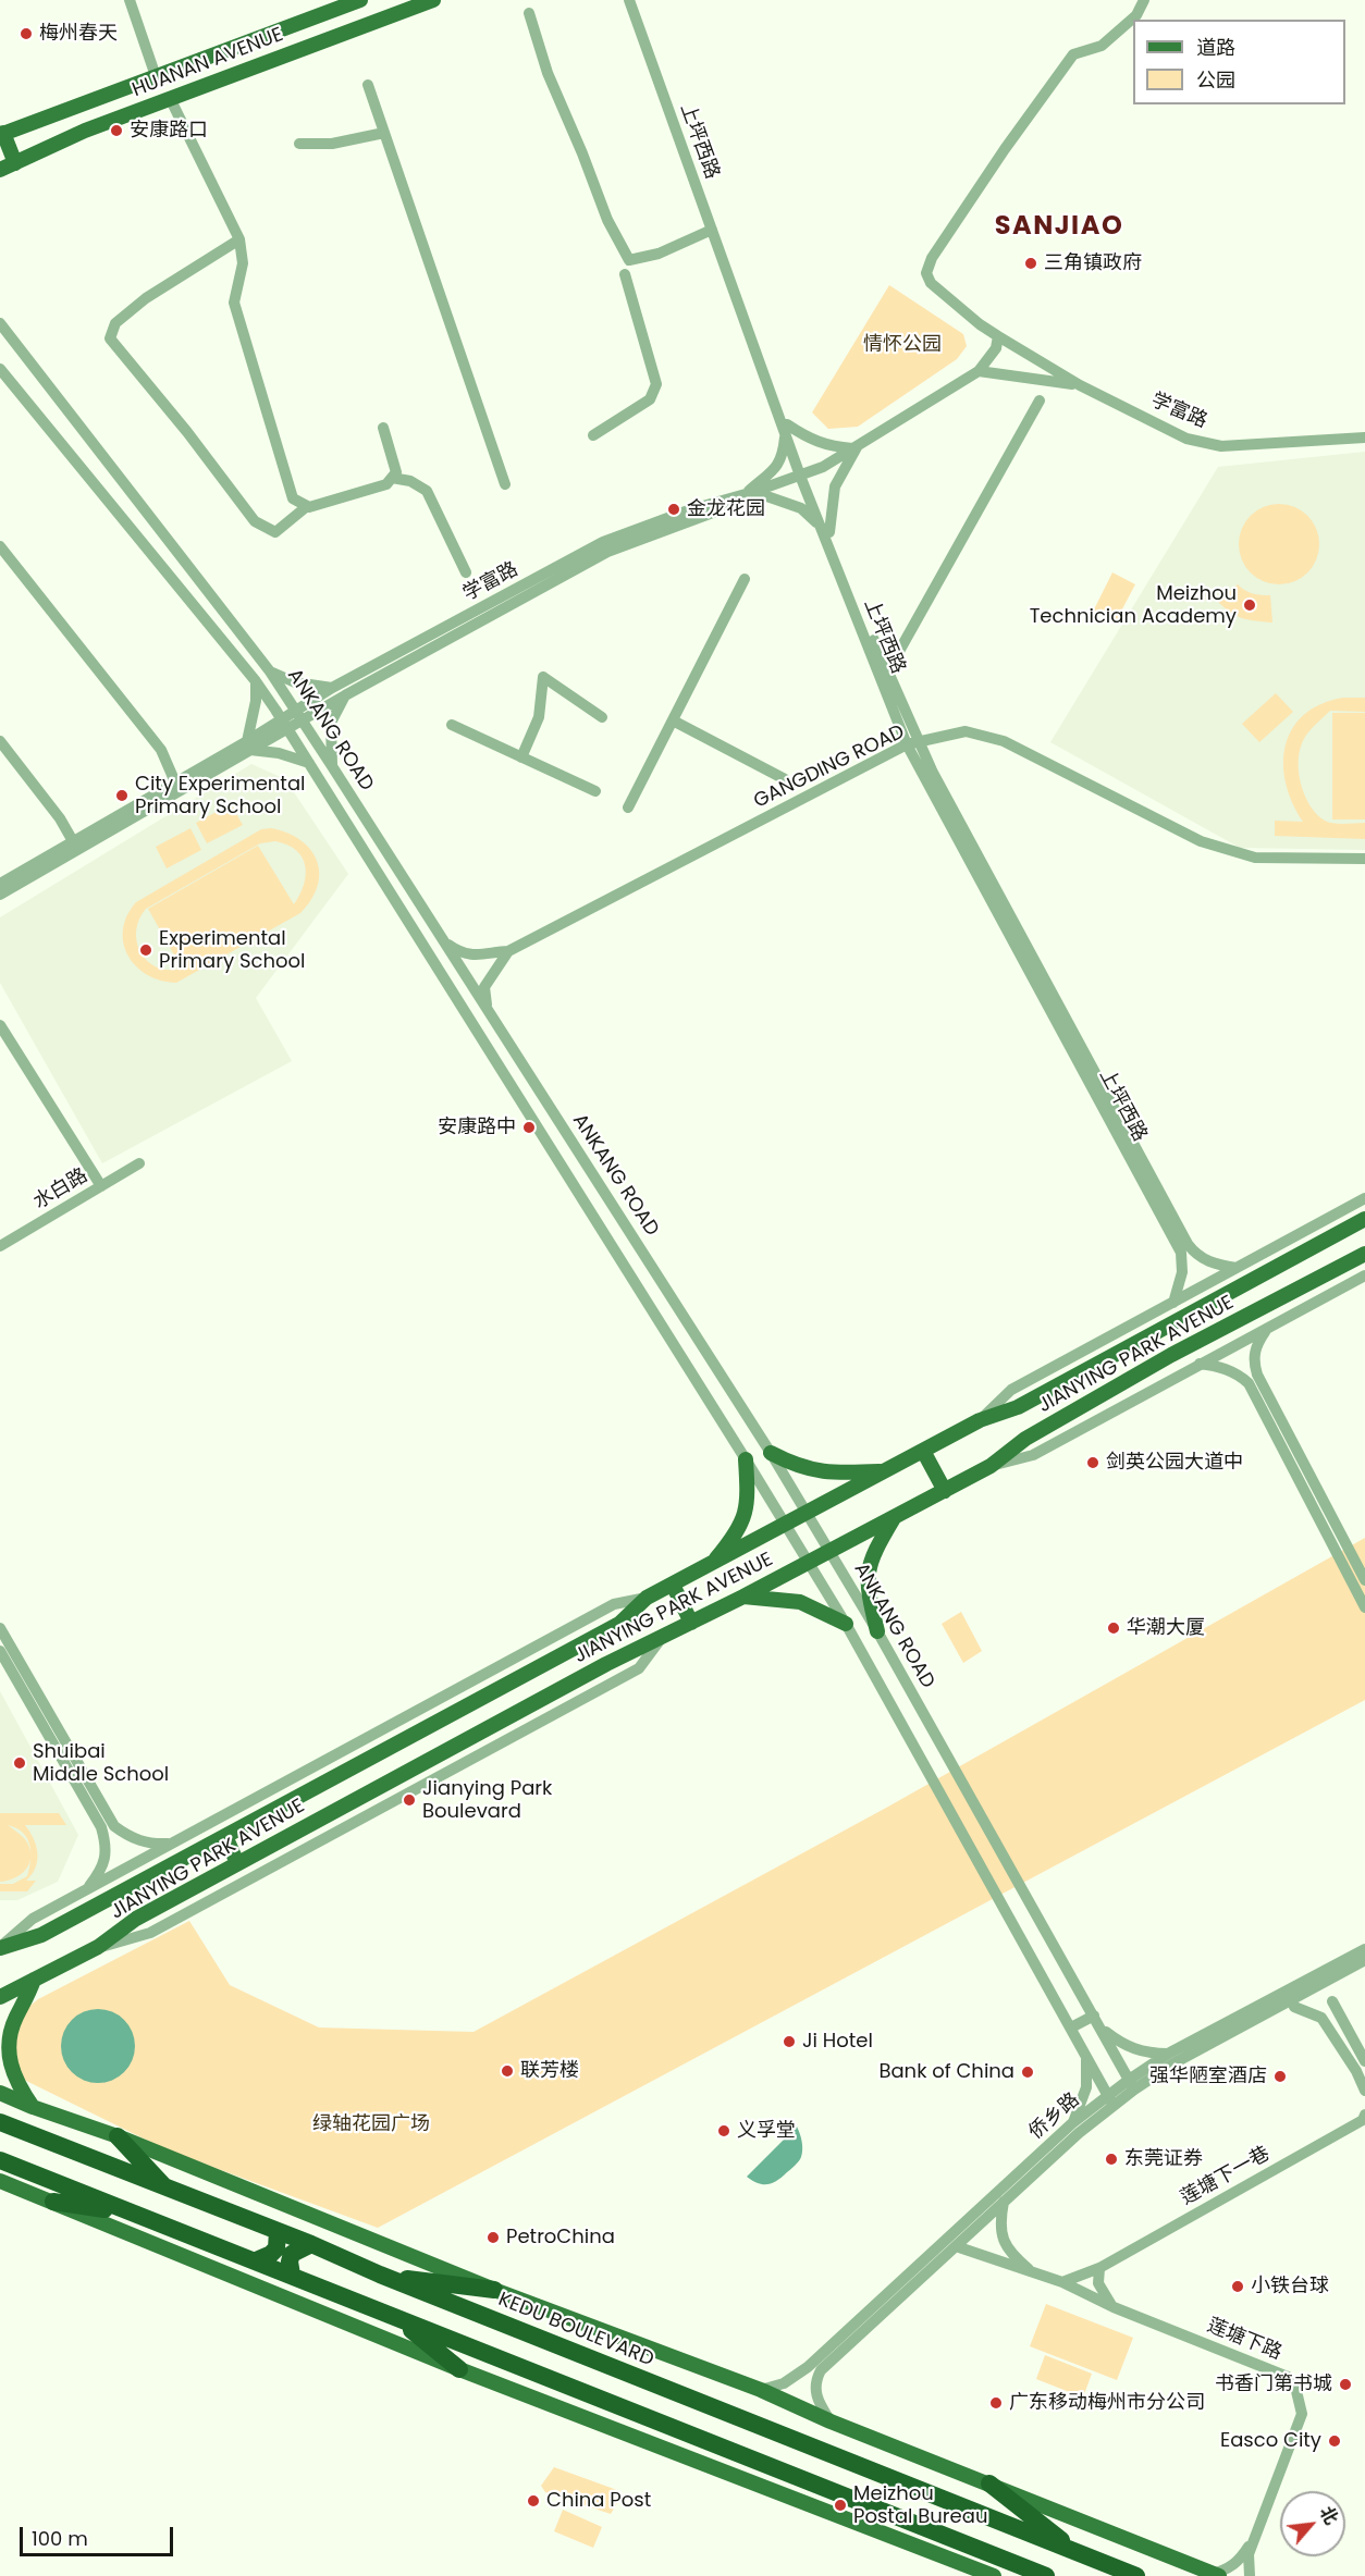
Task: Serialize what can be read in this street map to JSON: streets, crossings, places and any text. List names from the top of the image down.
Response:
{
  "streets": {
    "highway": ["KEDU BOULEVARD"],
    "main road": ["HUANAN AVENUE", "JIANYING PARK AVENUE"],
    "street": [
      "上坪西路",
      "学富路",
      "ANKANG ROAD",
      "GANGDING ROAD",
      "水白路",
      "侨乡路",
      "莲塘下一巷",
      "莲塘下路"
    ]
  },
  "crossings": [
    ["上坪西路", "学富路"],
    ["上坪西路", "GANGDING ROAD"],
    ["学富路", "ANKANG ROAD"],
    ["ANKANG ROAD", "JIANYING PARK AVENUE"],
    ["ANKANG ROAD", "侨乡路"],
    ["侨乡路", "莲塘下路"],
    ["莲塘下一巷", "莲塘下路"]
  ],
  "districts": ["SANJIAO"],
  "parks": ["情怀公园", "绿轴花园广场"],
  "places": [
    "梅州春天",
    "安康路口",
    "三角镇政府",
    "金龙花园",
    "Meizhou Technician Academy",
    "City Experimental Primary School",
    "Experimental Primary School",
    "安康路中",
    "剑英公园大道中",
    "华潮大厦",
    "Shuibai Middle School",
    "Jianying Park Boulevard",
    "Ji Hotel",
    "联芳楼",
    "Bank of China",
    "强华陋室酒店",
    "义孚堂",
    "东莞证券",
    "PetroChina",
    "小铁台球",
    "书香门第书城",
    "广东移动梅州市分公司",
    "Easco City",
    "China Post",
    "Meizhou Postal Bureau"
  ],
  "legend": ["道路", "公园"],
  "scale_bar": "100 m",
  "north": "top right"
}
